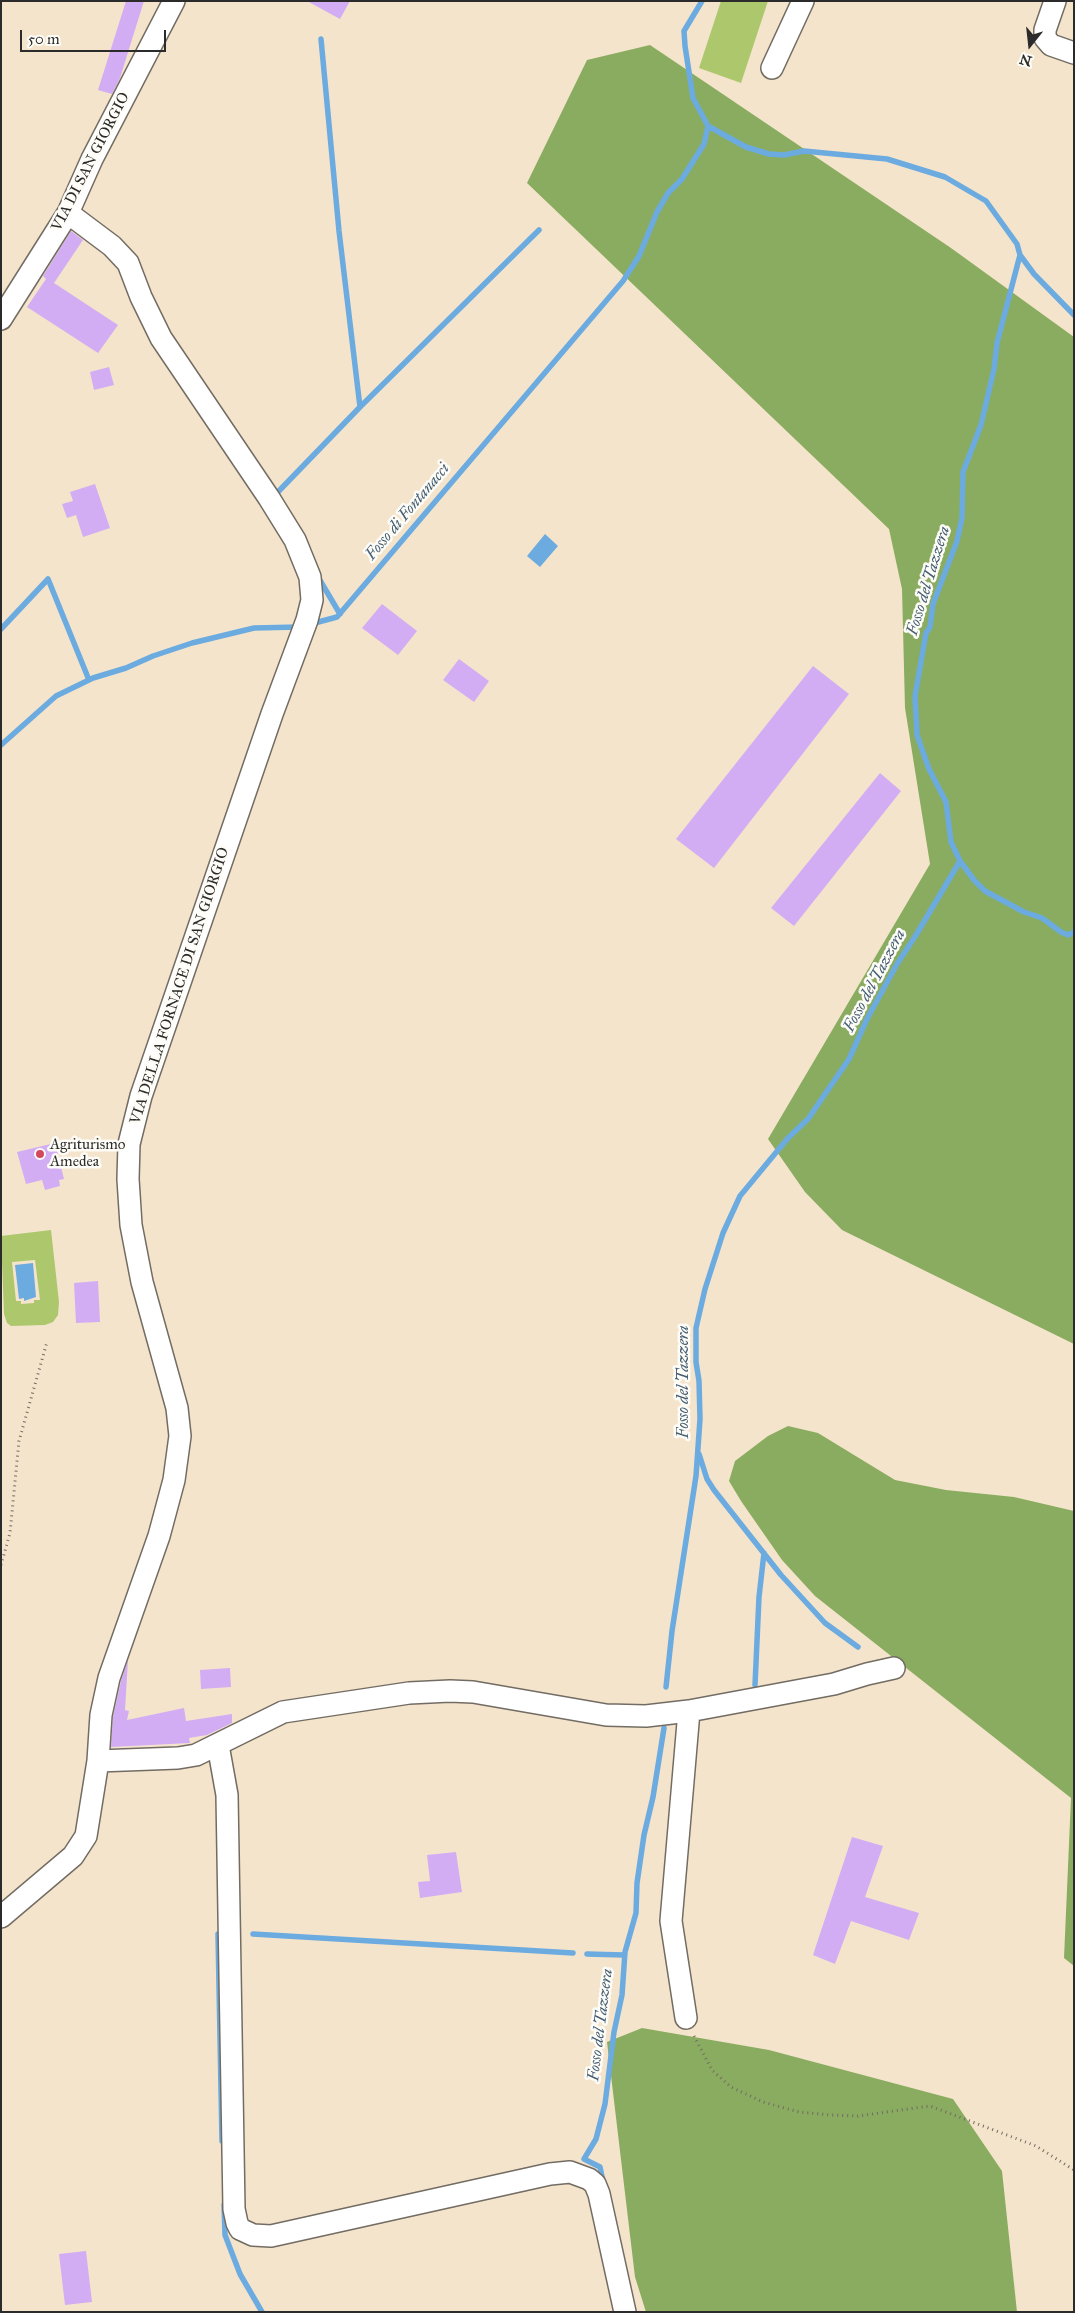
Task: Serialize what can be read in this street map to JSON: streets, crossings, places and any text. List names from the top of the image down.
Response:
{
  "streets": {
    "street": ["VIA DI SAN GIORGIO", "VIA DELLA FORNACE DI SAN GIORGIO"]
  },
  "crossings": [
    ["VIA DI SAN GIORGIO", "VIA DELLA FORNACE DI SAN GIORGIO"]
  ],
  "water": ["Fosso di Fontanacci", "Fosso del Tazzera"],
  "places": ["Agriturismo Amedea"],
  "scale_bar": "50 m",
  "north": "bottom"
}
